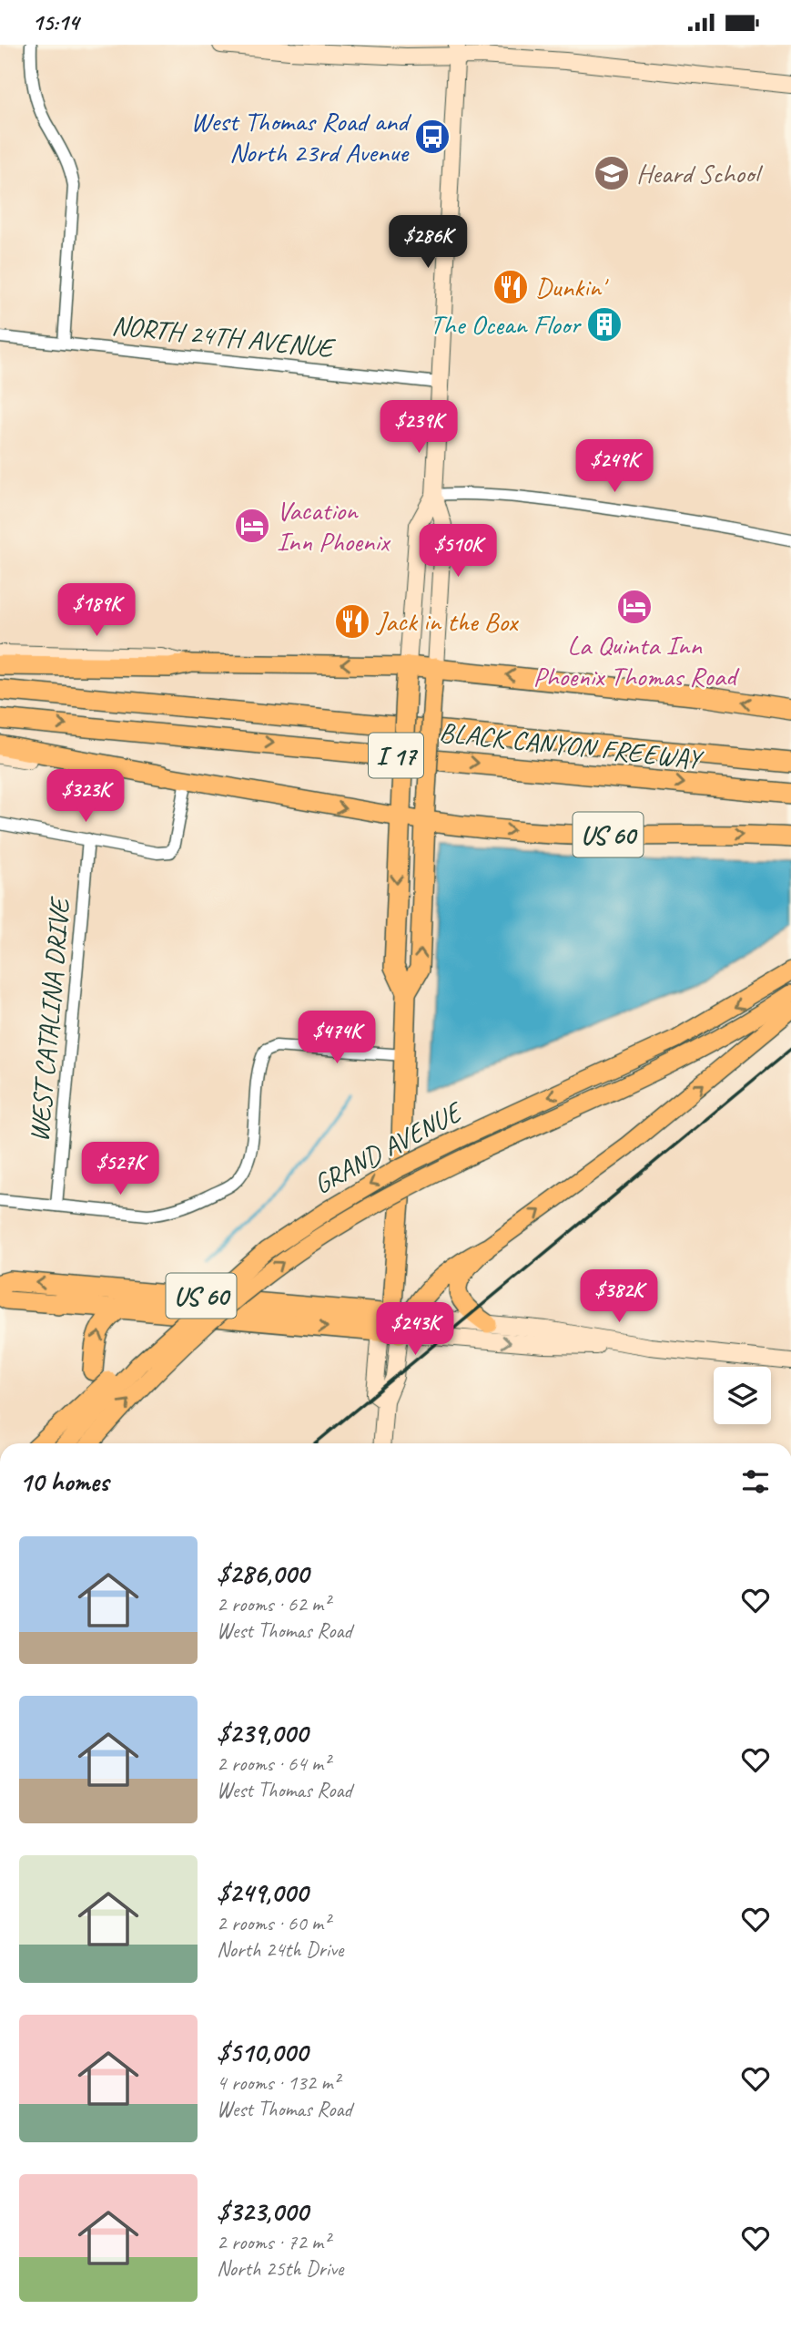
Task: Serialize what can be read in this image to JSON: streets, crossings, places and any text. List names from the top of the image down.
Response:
{
  "streets": {
    "highway": ["BLACK CANYON FREEWAY", "I 17", "US 60"],
    "main road": ["GRAND AVENUE"],
    "street": ["NORTH 24TH AVENUE", "WEST CATALINA DRIVE"]
  },
  "places": {
    "bus stop": ["West Thomas Road and North 23rd Avenue"],
    "school or university": ["Heard School"],
    "restaurant": ["Dunkin'", "Jack in the Box"],
    "building": ["The Ocean Floor"],
    "hotel": ["Vacation Inn Phoenix", "La Quinta Inn Phoenix Thomas Road"]
  },
  "page": {
    "status": "15:14",
    "price": [
      "$286K",
      "$239K",
      "$249K",
      "$510K",
      "$189K",
      "$323K",
      "$474K",
      "$527K",
      "$382K",
      "$243K"
    ],
    "heading": "10 homes",
    "list": [
      {
        "name": "$286,000",
        "note": "2 rooms · 62 m² · West Thomas Road"
      },
      {
        "name": "$239,000",
        "note": "2 rooms · 64 m² · West Thomas Road"
      },
      {
        "name": "$249,000",
        "note": "2 rooms · 60 m² · North 24th Drive"
      },
      {
        "name": "$510,000",
        "note": "4 rooms · 132 m² · West Thomas Road"
      },
      {
        "name": "$323,000",
        "note": "2 rooms · 72 m² · North 25th Drive"
      }
    ]
  }
}
